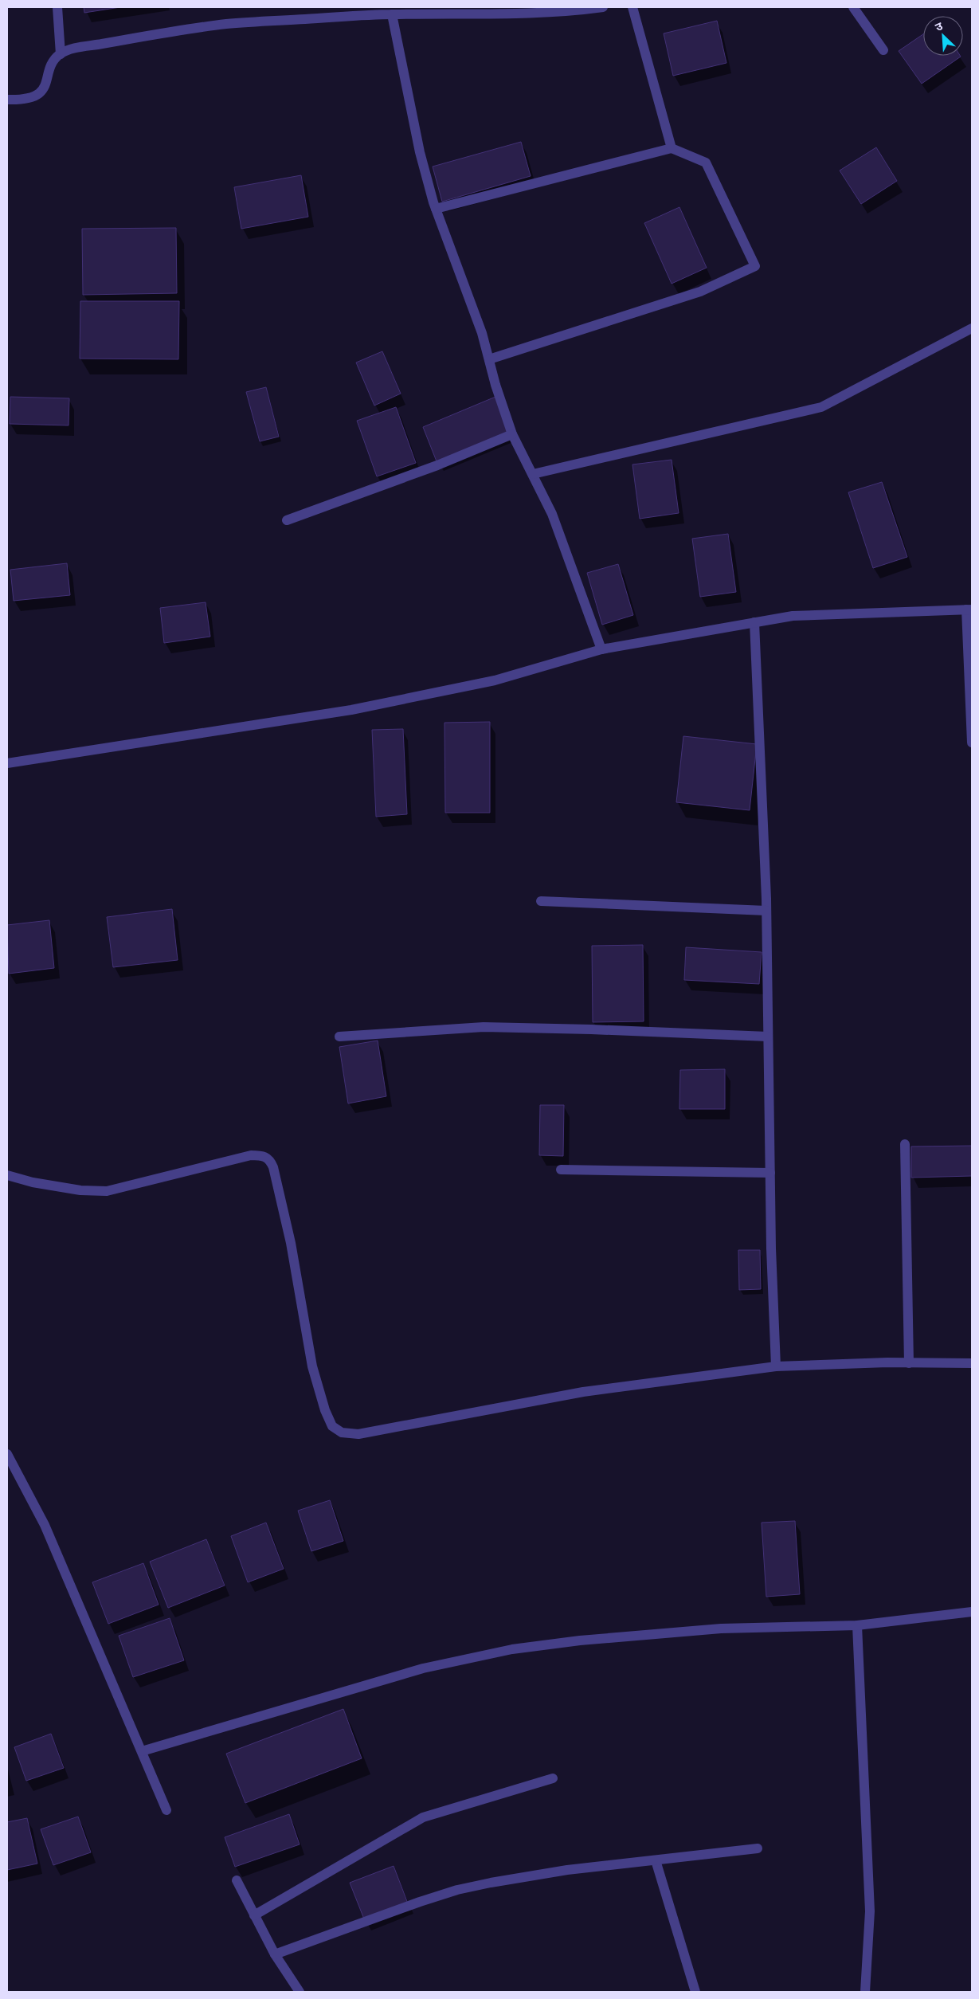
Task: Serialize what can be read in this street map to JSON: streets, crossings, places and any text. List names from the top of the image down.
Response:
{
  "north": "top left"
}
